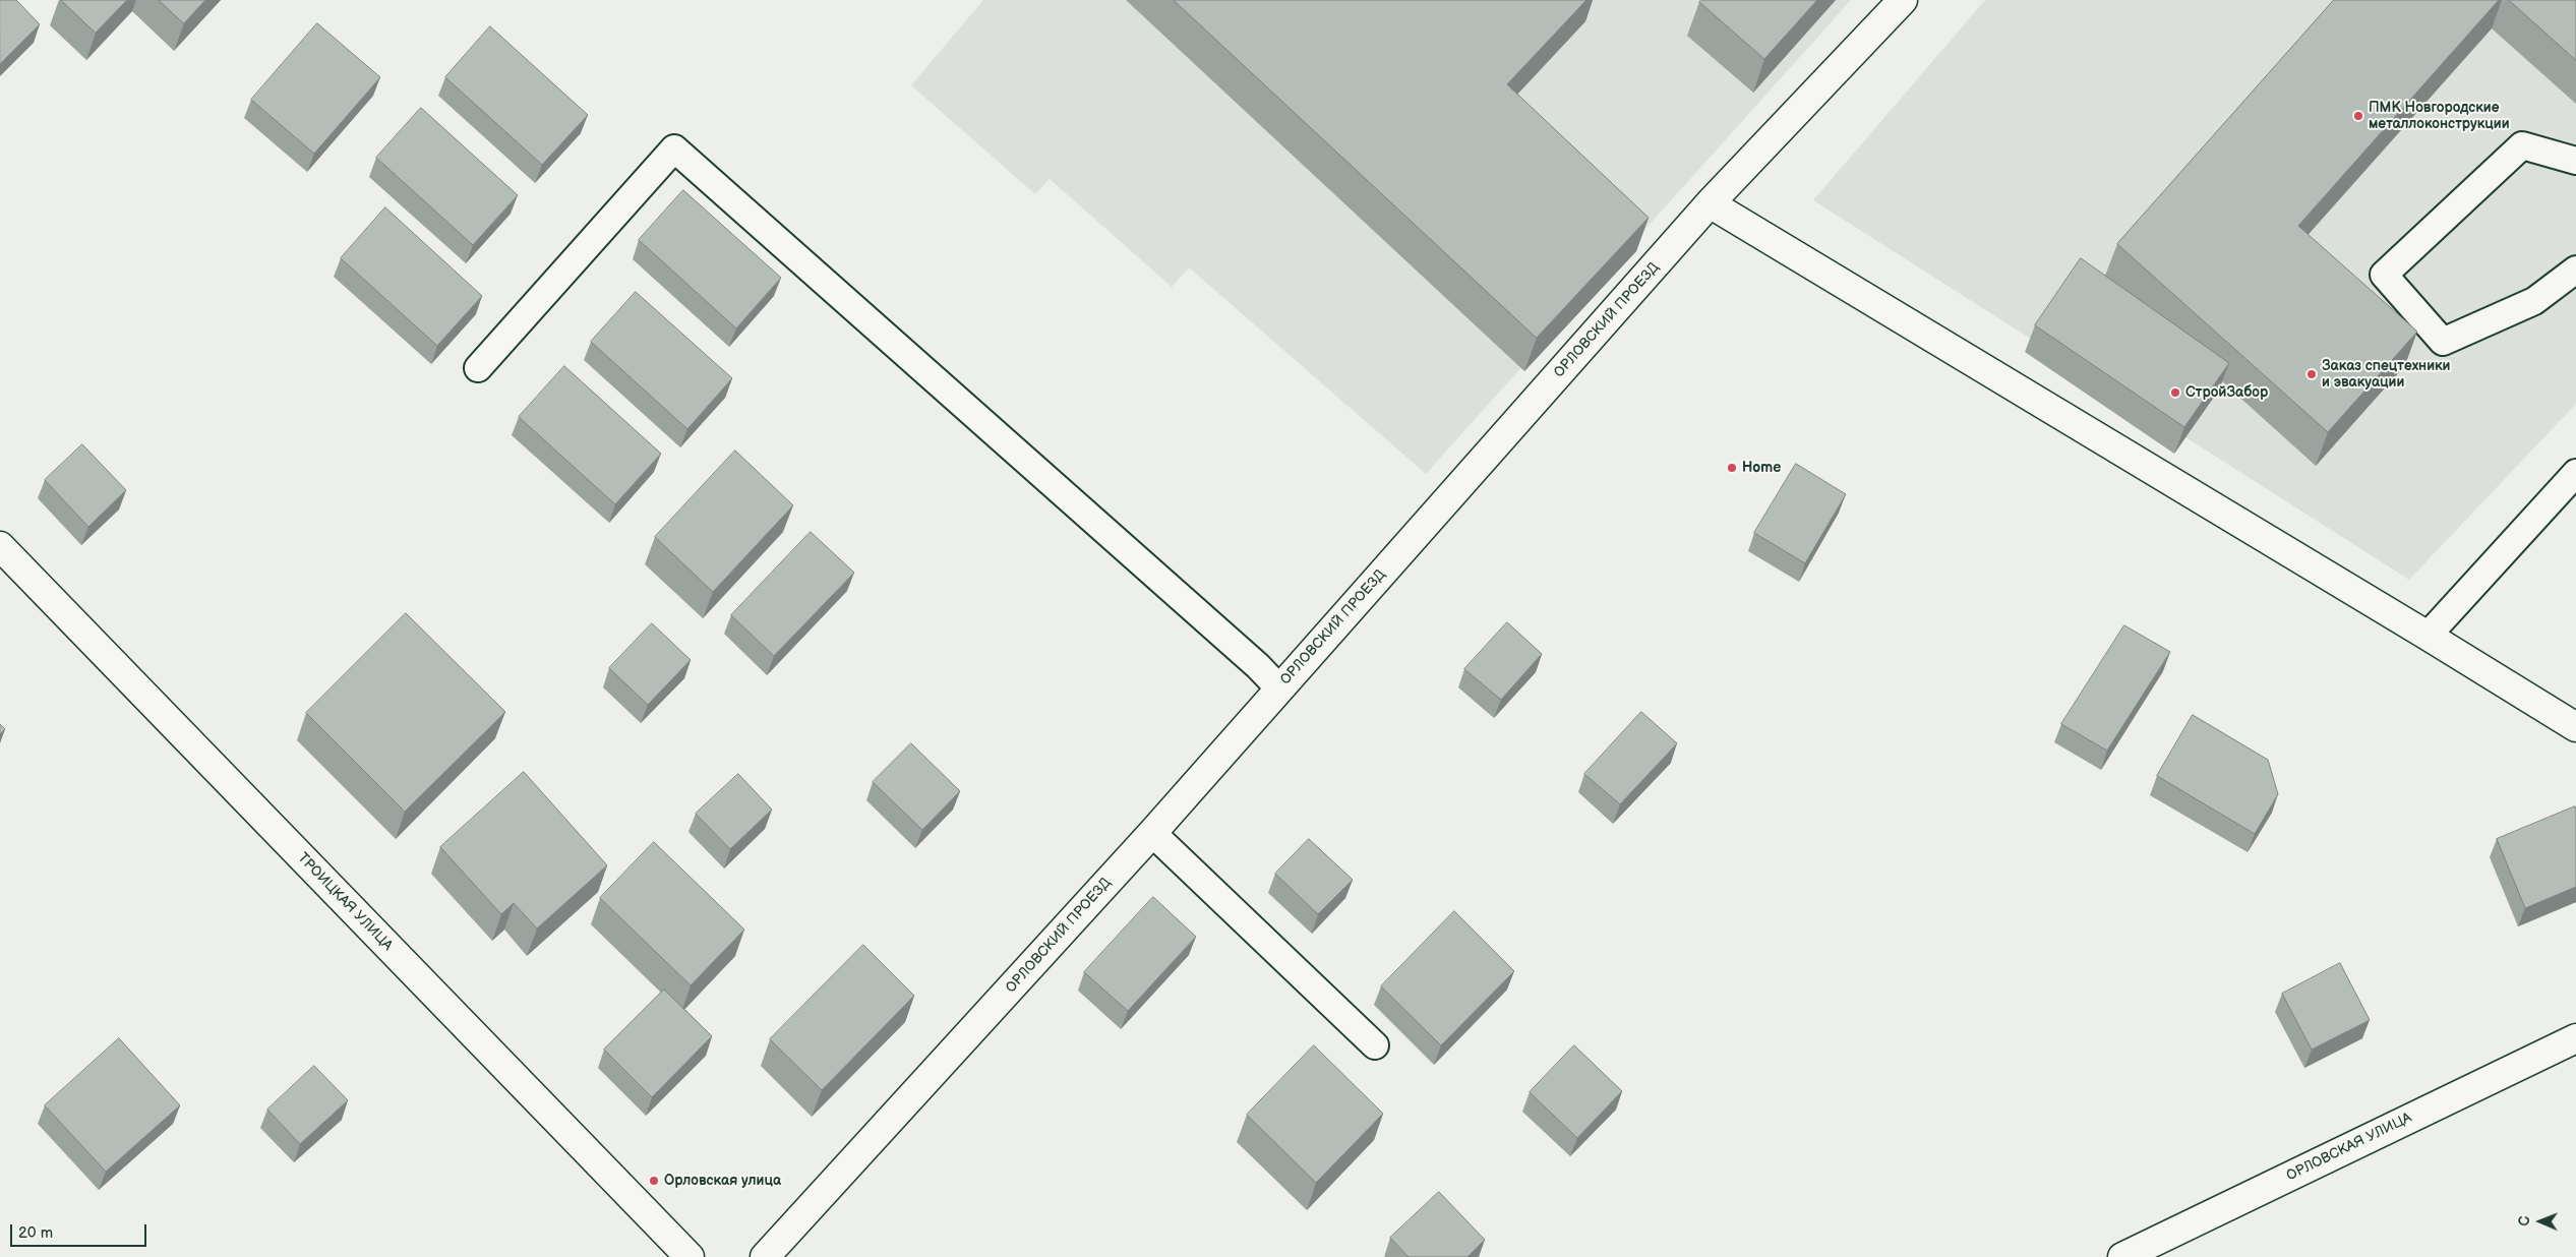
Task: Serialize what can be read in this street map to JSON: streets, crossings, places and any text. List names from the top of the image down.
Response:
{
  "streets": {
    "street": ["ОРЛОВСКИЙ ПРОЕЗД", "ТРОИЦКАЯ УЛИЦА", "ОРЛОВСКАЯ УЛИЦА"]
  },
  "places": [
    "ПМК Новгородские металлоконструкции",
    "Заказ спецтехники и эвакуации",
    "СтройЗабор",
    "Home",
    "Орловская улица"
  ],
  "scale_bar": "20 m",
  "north": "left"
}
